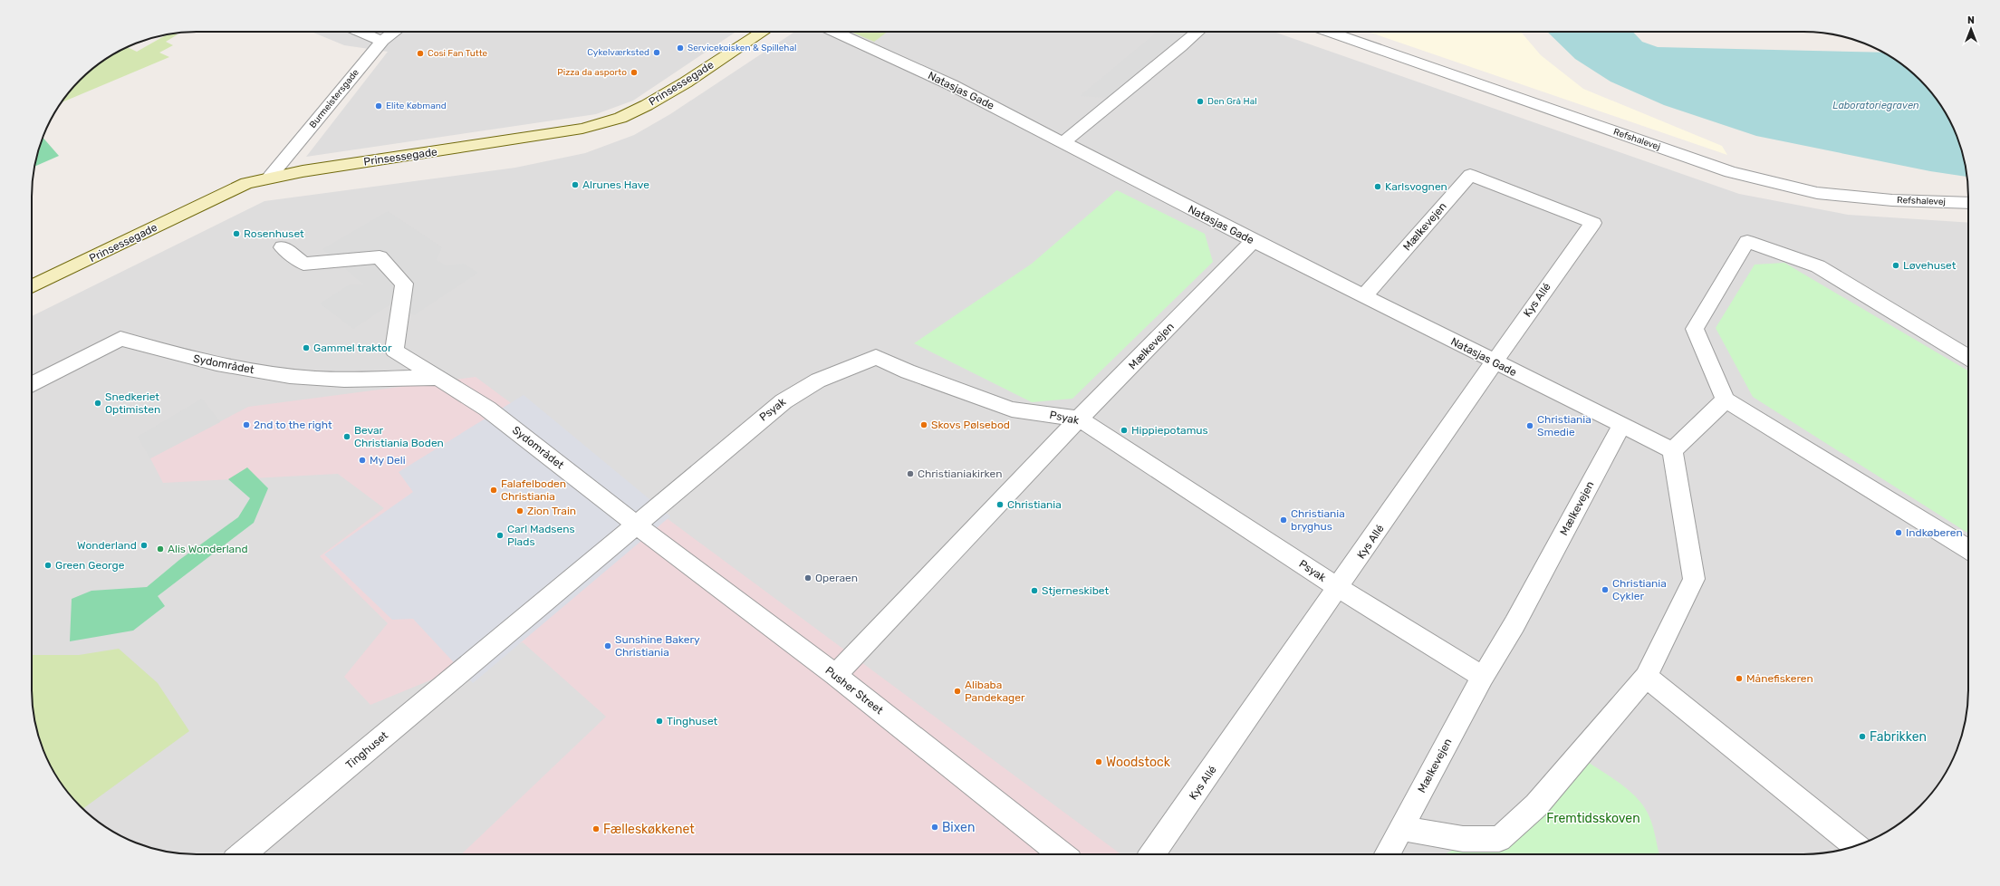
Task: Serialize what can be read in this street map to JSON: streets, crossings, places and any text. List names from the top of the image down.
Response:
{
  "streets": {
    "street": [
      "Prinsessegade",
      "Natasjas Gade",
      "Burmeistersgade",
      "Refshalevej",
      "Mælkevejen",
      "Kys Allé",
      "Sydområdet",
      "Psyak",
      "Pusher Street",
      "Tinghuset"
    ]
  },
  "crossings": [
    ["Prinsessegade", "Burmeistersgade"],
    ["Natasjas Gade", "Mælkevejen"],
    ["Natasjas Gade", "Kys Allé"],
    ["Mælkevejen", "Kys Allé"],
    ["Mælkevejen", "Psyak"],
    ["Mælkevejen", "Pusher Street"],
    ["Kys Allé", "Psyak"],
    ["Sydområdet", "Psyak"],
    ["Sydområdet", "Pusher Street"],
    ["Sydområdet", "Tinghuset"],
    ["Psyak", "Pusher Street"],
    ["Psyak", "Tinghuset"],
    ["Pusher Street", "Tinghuset"]
  ],
  "water": ["Laboratoriegraven"],
  "parks": ["Fremtidsskoven"],
  "places": [
    "Servicekoisken & Spillehal",
    "Cykelværksted",
    "Cosi Fan Tutte",
    "Pizza da asporto",
    "Den Grå Hal",
    "Elite Købmand",
    "Alrunes Have",
    "Karlsvognen",
    "Rosenhuset",
    "Løvehuset",
    "Gammel traktor",
    "Snedkeriet Optimisten",
    "2nd to the right",
    "Skovs Pølsebod",
    "Christiania Smedie",
    "Hippiepotamus",
    "Bevar Christiania Boden",
    "My Deli",
    "Christianiakirken",
    "Falafelboden Christiania",
    "Christiania",
    "Zion Train",
    "Christiania bryghus",
    "Indkøberen",
    "Carl Madsens Plads",
    "Wonderland",
    "Alis Wonderland",
    "Green George",
    "Operaen",
    "Christiania Cykler",
    "Stjerneskibet",
    "Sunshine Bakery Christiania",
    "Månefiskeren",
    "Alibaba Pandekager",
    "Tinghuset",
    "Fabrikken",
    "Woodstock",
    "Bixen",
    "Fælleskøkkenet"
  ],
  "north": "top"
}
